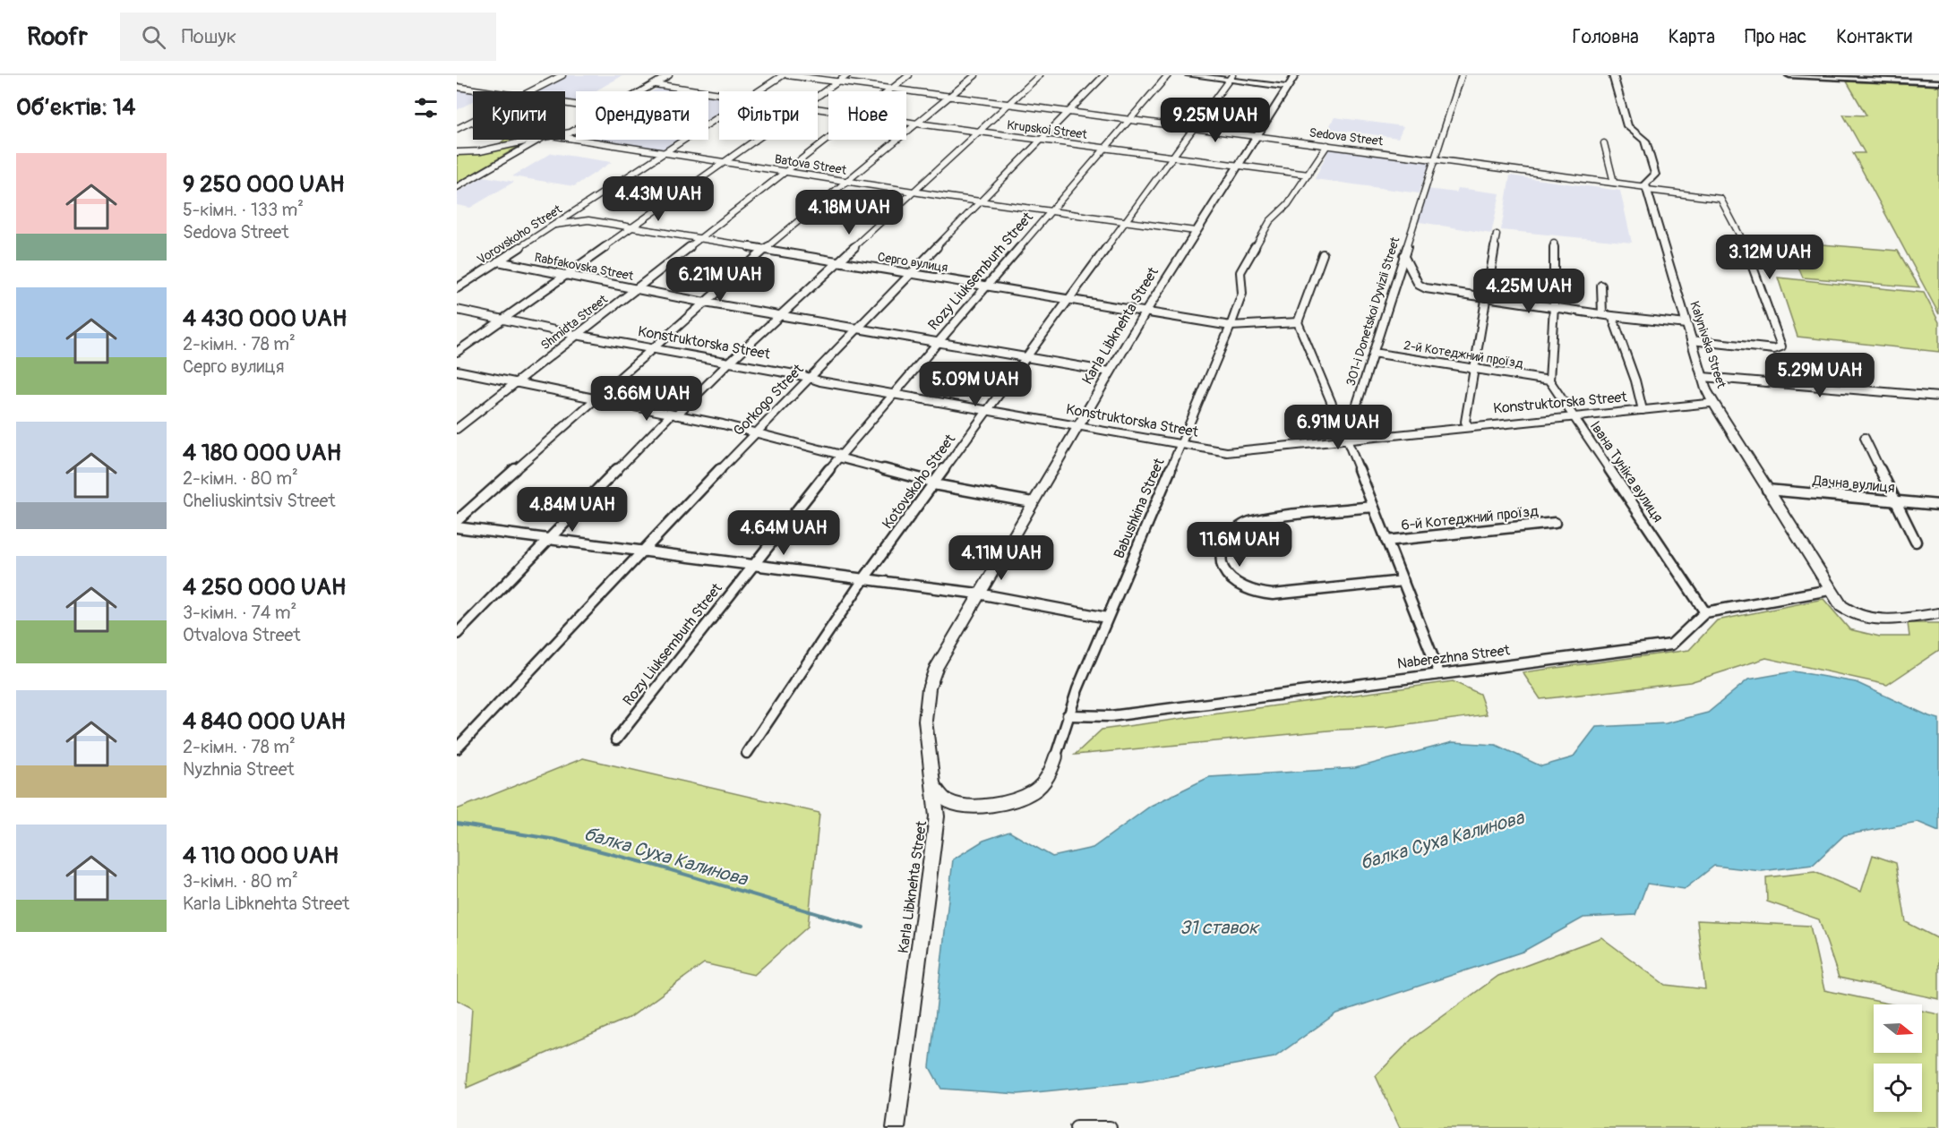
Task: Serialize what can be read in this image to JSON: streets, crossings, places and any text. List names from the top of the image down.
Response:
{
  "streets": {
    "street": [
      "Krupskoi Street",
      "Sedova Street",
      "Batova Street",
      "Vorovskoho Street",
      "Серго вулиця",
      "Rabfakovska Street",
      "Rozy Liuksemburh Street",
      "301-i Donetskoi Dyvizii Street",
      "Shmidta Street",
      "Karla Libknehta Street",
      "Konstruktorska Street",
      "Kalynivska Street",
      "2-й Котеджний проїзд",
      "Gorkogo Street",
      "Івана Туніка вулиця",
      "Kotovskoho Street",
      "Дачна вулиця",
      "Babushkina Street",
      "6-й Котеджний проїзд",
      "Naberezhna Street"
    ]
  },
  "crossings": [
    ["Krupskoi Street", "Rozy Liuksemburh Street"],
    ["Krupskoi Street", "Karla Libknehta Street"],
    ["Krupskoi Street", "Gorkogo Street"],
    ["Krupskoi Street", "Kotovskoho Street"],
    ["Krupskoi Street", "Babushkina Street"],
    ["Sedova Street", "Rozy Liuksemburh Street"],
    ["Sedova Street", "301-i Donetskoi Dyvizii Street"],
    ["Sedova Street", "Shmidta Street"],
    ["Sedova Street", "Karla Libknehta Street"],
    ["Sedova Street", "Kalynivska Street"],
    ["Sedova Street", "Gorkogo Street"],
    ["Sedova Street", "Kotovskoho Street"],
    ["Sedova Street", "Babushkina Street"],
    ["Batova Street", "Vorovskoho Street"],
    ["Batova Street", "Rozy Liuksemburh Street"],
    ["Batova Street", "Shmidta Street"],
    ["Batova Street", "Karla Libknehta Street"],
    ["Batova Street", "Gorkogo Street"],
    ["Batova Street", "Kotovskoho Street"],
    ["Vorovskoho Street", "Серго вулиця"],
    ["Vorovskoho Street", "Rabfakovska Street"],
    ["Серго вулиця", "Rozy Liuksemburh Street"],
    ["Серго вулиця", "Shmidta Street"],
    ["Серго вулиця", "Karla Libknehta Street"],
    ["Серго вулиця", "Gorkogo Street"],
    ["Серго вулиця", "Kotovskoho Street"],
    ["Серго вулиця", "Babushkina Street"],
    ["Rabfakovska Street", "Rozy Liuksemburh Street"],
    ["Rabfakovska Street", "Shmidta Street"],
    ["Rabfakovska Street", "Karla Libknehta Street"],
    ["Rabfakovska Street", "Gorkogo Street"],
    ["Rabfakovska Street", "Kotovskoho Street"],
    ["Rozy Liuksemburh Street", "Konstruktorska Street"],
    ["301-i Donetskoi Dyvizii Street", "Konstruktorska Street"],
    ["301-i Donetskoi Dyvizii Street", "2-й Котеджний проїзд"],
    ["Shmidta Street", "Konstruktorska Street"],
    ["Karla Libknehta Street", "Konstruktorska Street"],
    ["Karla Libknehta Street", "Babushkina Street"],
    ["Konstruktorska Street", "Kalynivska Street"],
    ["Konstruktorska Street", "Gorkogo Street"],
    ["Konstruktorska Street", "Івана Туніка вулиця"],
    ["Konstruktorska Street", "Kotovskoho Street"],
    ["Konstruktorska Street", "Babushkina Street"],
    ["Kalynivska Street", "Дачна вулиця"],
    ["2-й Котеджний проїзд", "Івана Туніка вулиця"],
    ["Івана Туніка вулиця", "Naberezhna Street"],
    ["Babushkina Street", "Naberezhna Street"]
  ],
  "water": ["балка Суха Калинова", "31 ставок"],
  "north": "right",
  "page": {
    "header": "Roofr",
    "search": "Пошук",
    "nav": [
      "Головна",
      "Карта",
      "Про нас",
      "Контакти"
    ],
    "heading": "Об’єктів: 14",
    "chip": [
      "Купити",
      "Орендувати",
      "Фільтри",
      "Нове"
    ],
    "price": [
      "9.25M UAH",
      "4.43M UAH",
      "4.18M UAH",
      "3.12M UAH",
      "6.21M UAH",
      "4.25M UAH",
      "5.29M UAH",
      "5.09M UAH",
      "3.66M UAH",
      "6.91M UAH",
      "4.84M UAH",
      "4.64M UAH",
      "11.6M UAH",
      "4.11M UAH"
    ],
    "list": [
      {
        "name": "9 250 000 UAH",
        "note": "5-кімн. · 133 m² · Sedova Street"
      },
      {
        "name": "4 430 000 UAH",
        "note": "2-кімн. · 78 m² · Серго вулиця"
      },
      {
        "name": "4 180 000 UAH",
        "note": "2-кімн. · 80 m² · Cheliuskintsiv Street"
      },
      {
        "name": "4 250 000 UAH",
        "note": "3-кімн. · 74 m² · Otvalova Street"
      },
      {
        "name": "4 840 000 UAH",
        "note": "2-кімн. · 78 m² · Nyzhnia Street"
      },
      {
        "name": "4 110 000 UAH",
        "note": "3-кімн. · 80 m² · Karla Libknehta Street"
      }
    ]
  }
}
